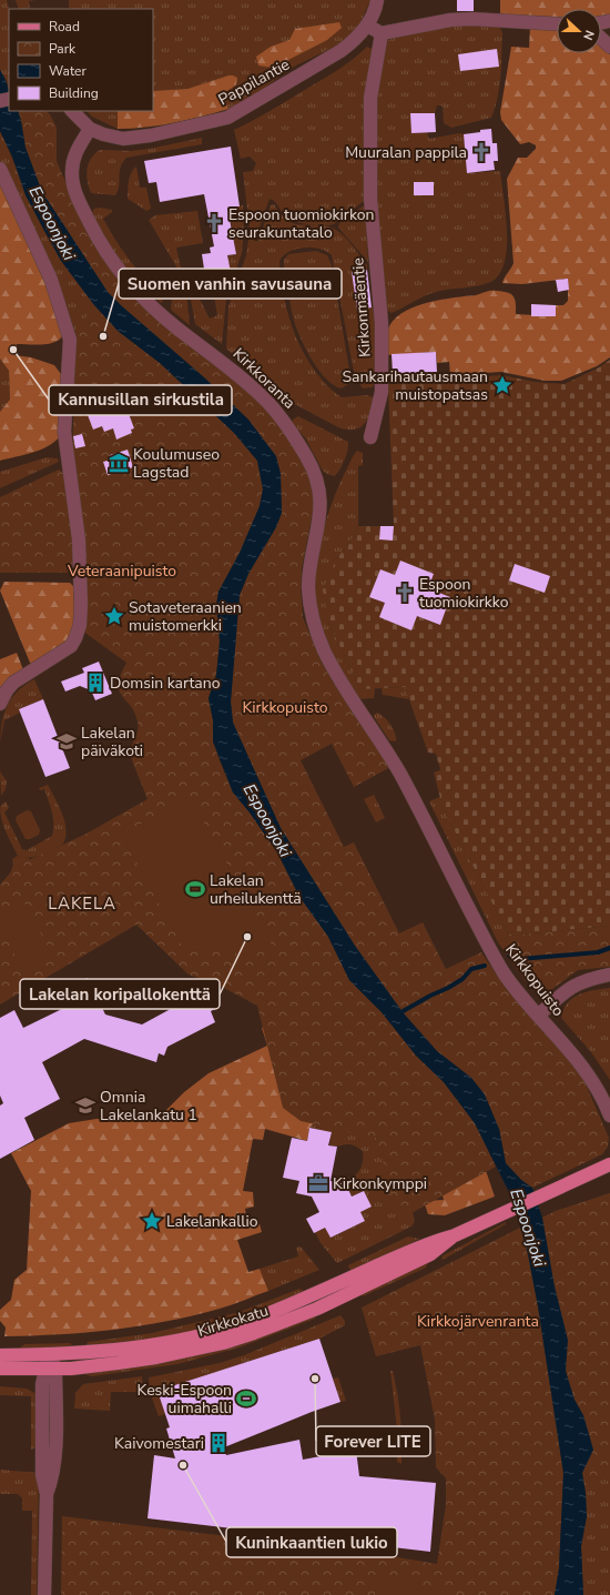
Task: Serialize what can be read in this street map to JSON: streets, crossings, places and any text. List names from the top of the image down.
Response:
{
  "streets": {
    "main road": ["Kirkkokatu"],
    "street": [
      "Pappilantie",
      "Kirkonmäentie",
      "Kirkkoranta",
      "Kirkkopuisto"
    ]
  },
  "crossings": [
    ["Pappilantie", "Kirkkoranta"],
    ["Kirkkoranta", "Kirkkopuisto"]
  ],
  "districts": ["LAKELA"],
  "water": ["Espoonjoki"],
  "parks": ["Veteraanipuisto", "Kirkkopuisto", "Kirkkojärvenranta"],
  "places": {
    "church": ["Muuralan pappila", "Espoon tuomiokirkon seurakuntatalo", "Espoon tuomiokirkko"],
    "other": [
      "Suomen vanhin savusauna",
      "Kannusillan sirkustila",
      "Lakelan koripallokenttä",
      "Forever LITE",
      "Kuninkaantien lukio"
    ],
    "place": ["Sankarihautausmaan muistopatsas", "Sotaveteraanien muistomerkki", "Lakelankallio"],
    "museum": ["Koulumuseo Lagstad"],
    "building": ["Domsin kartano", "Kaivomestari"],
    "school or university": ["Lakelan päiväkoti", "Omnia Lakelankatu 1"],
    "sports": ["Lakelan urheilukenttä", "Keski-Espoon uimahalli"],
    "office": ["Kirkonkymppi"]
  },
  "legend": [
    "Road",
    "Park",
    "Water",
    "Building"
  ],
  "north": "right"
}
